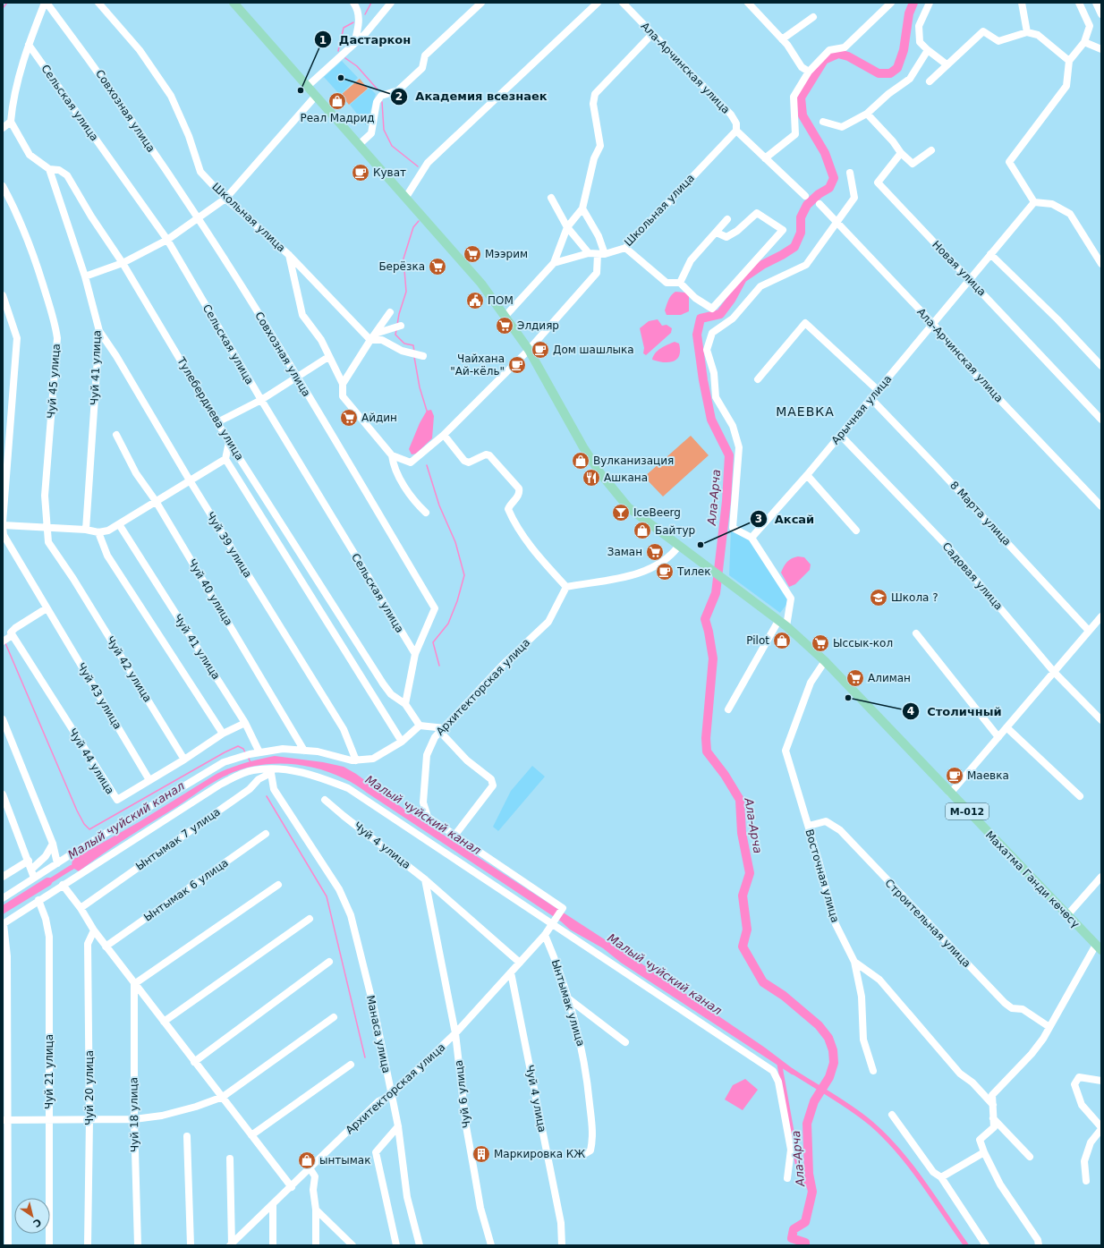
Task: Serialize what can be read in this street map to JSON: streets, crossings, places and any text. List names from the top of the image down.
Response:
{
  "streets": {
    "main road": ["М-012", "Махатма Ганди көчөсү"],
    "street": [
      "Ала-Арчинская улица",
      "Сельская улица",
      "Совхозная улица",
      "Школьная улица",
      "Новая улица",
      "Чуй 41 улица",
      "Чуй 45 улица",
      "Тулебердиева улица",
      "Арычная улица",
      "8 Марта улица",
      "Чуй 39 улица",
      "Садовая улица",
      "Чуй 40 улица",
      "Чуй 42 улица",
      "Архитекторская улица",
      "Чуй 43 улица",
      "Чуй 44 улица",
      "Ынтымак 7 улица",
      "Чуй 4 улица",
      "Восточная улица",
      "Ынтымак 6 улица",
      "Строительная улица",
      "Ынтымак улица",
      "Манаса улица",
      "Чуй 21 улица",
      "Чуй 20 улица",
      "Чуй 6 улица",
      "Чуй 18 улица"
    ]
  },
  "crossings": [
    ["Ала-Арчинская улица", "Школьная улица"],
    ["Ала-Арчинская улица", "Арычная улица"],
    ["Сельская улица", "Совхозная улица"],
    ["Совхозная улица", "Тулебердиева улица"],
    ["Новая улица", "Арычная улица"],
    ["Чуй 41 улица", "Тулебердиева улица"],
    ["Чуй 41 улица", "Чуй 39 улица"],
    ["Чуй 41 улица", "Чуй 44 улица"],
    ["Чуй 45 улица", "Чуй 42 улица"],
    ["Арычная улица", "8 Марта улица"],
    ["Арычная улица", "Садовая улица"],
    ["Чуй 42 улица", "Чуй 44 улица"],
    ["Архитекторская улица", "Чуй 4 улица"],
    ["Архитекторская улица", "Ынтымак улица"],
    ["Архитекторская улица", "Манаса улица"],
    ["Архитекторская улица", "Чуй 6 улица"],
    ["Чуй 43 улица", "Чуй 44 улица"],
    ["Ынтымак 7 улица", "Манаса улица"],
    ["Чуй 4 улица", "Чуй 6 улица"],
    ["Восточная улица", "Махатма Ганди көчөсү"],
    ["Восточная улица", "Строительная улица"]
  ],
  "districts": ["МАЕВКА"],
  "water": ["Ала-Арча", "Малый чуйский канал"],
  "places": {
    "other": [
      "Академия всезнаек",
      "Дастаркон",
      "Аксай",
      "Столичный"
    ],
    "shop": [
      "Реал Мадрид",
      "Вулканизация",
      "Байтур",
      "Pilot",
      "ынтымак"
    ],
    "cafe": [
      "Куват",
      "Дом шашлыка",
      "Чайхана \"Ай-кёль\"",
      "Тилек",
      "Маевка"
    ],
    "supermarket": [
      "Мээрим",
      "Берёзка",
      "Элдияр",
      "Айдин",
      "Заман",
      "Ыссык-кол",
      "Алиман"
    ],
    "public building": ["ПОМ"],
    "restaurant": ["Ашкана"],
    "bar": ["IceBeerg"],
    "school or university": ["Школа ?"],
    "building": ["Маркировка КЖ"]
  },
  "north": "bottom right"
}
